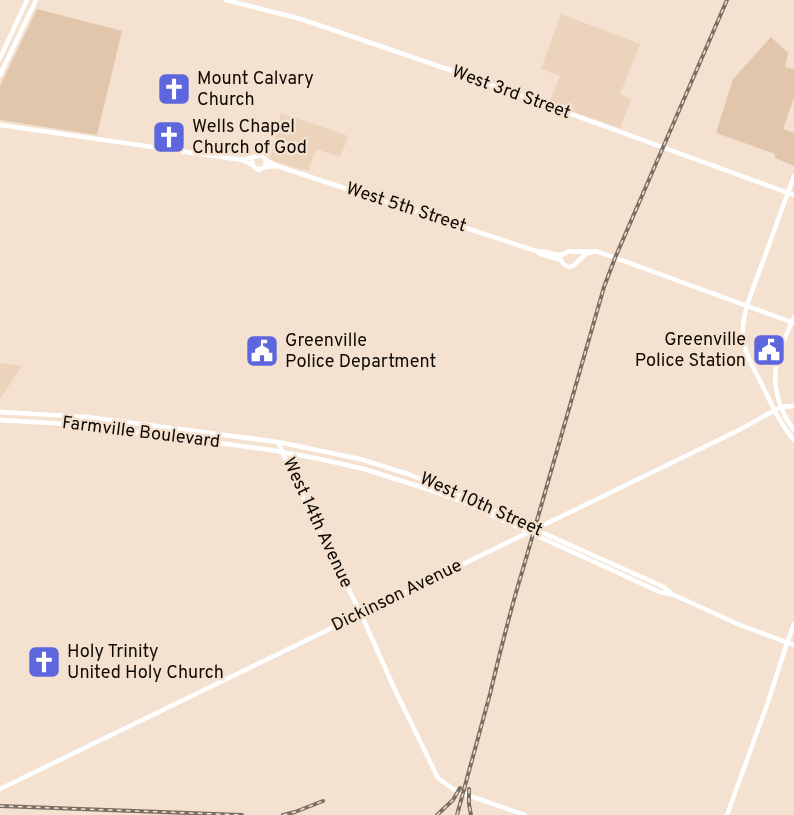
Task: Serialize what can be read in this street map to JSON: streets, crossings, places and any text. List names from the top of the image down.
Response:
{
  "streets": {
    "main road": [
      "West 3rd Street",
      "West 5th Street",
      "Farmville Boulevard",
      "West 10th Street",
      "West 14th Avenue",
      "Dickinson Avenue"
    ]
  },
  "crossings": [
    ["Farmville Boulevard", "West 10th Street"],
    ["Farmville Boulevard", "West 14th Avenue"],
    ["West 10th Street", "West 14th Avenue"],
    ["West 14th Avenue", "Dickinson Avenue"]
  ],
  "places": {
    "church": ["Mount Calvary Church", "Wells Chapel Church of God", "Holy Trinity United Holy Church"],
    "public building": ["Greenville Police Station", "Greenville Police Department"]
  }
}
